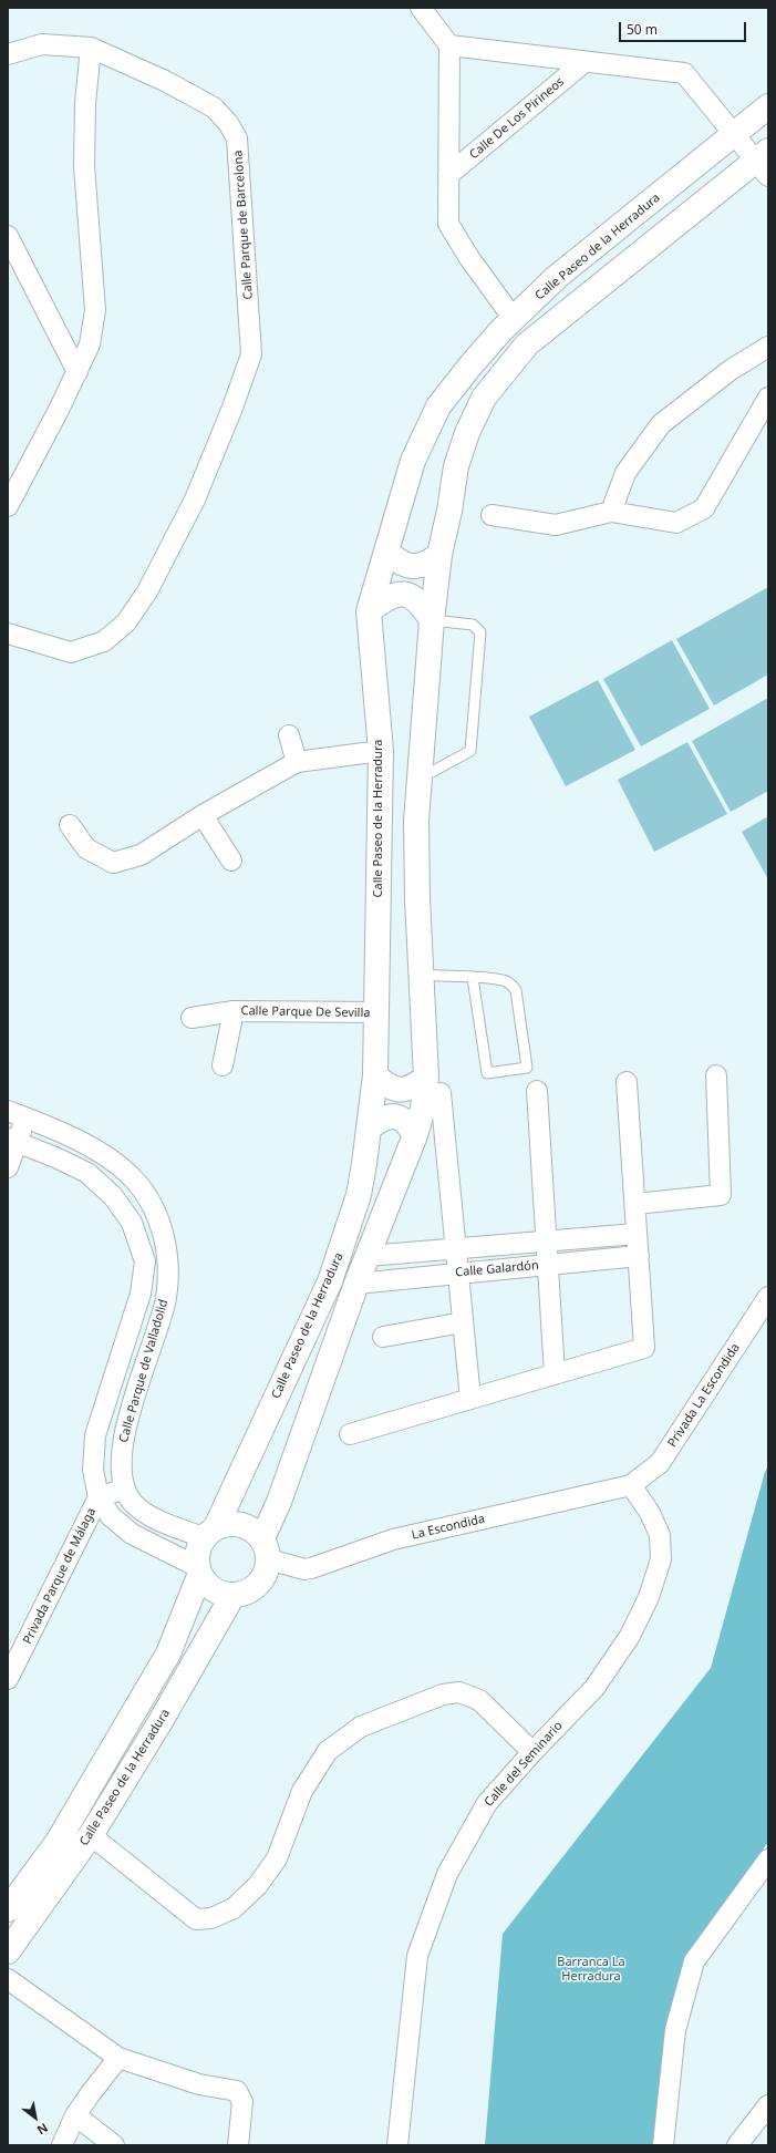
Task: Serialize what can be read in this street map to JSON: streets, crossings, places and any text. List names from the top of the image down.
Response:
{
  "streets": {
    "main road": ["Calle Paseo de la Herradura"],
    "street": [
      "Calle De Los Pirineos",
      "Calle Parque de Barcelona",
      "Calle Parque De Sevilla",
      "Calle Galardón",
      "Calle Parque de Valladolid",
      "Privada La Escondida",
      "La Escondida",
      "Privada Parque de Málaga",
      "Calle del Seminario"
    ]
  },
  "crossings": [
    ["Calle De Los Pirineos", "Calle Paseo de la Herradura"],
    ["Calle Paseo de la Herradura", "Calle Parque De Sevilla"],
    ["Calle Paseo de la Herradura", "Calle Parque de Valladolid"],
    ["Calle Paseo de la Herradura", "La Escondida"],
    ["Calle Parque de Valladolid", "La Escondida"],
    ["Calle Parque de Valladolid", "Privada Parque de Málaga"],
    ["Privada La Escondida", "La Escondida"],
    ["Privada La Escondida", "Calle del Seminario"],
    ["La Escondida", "Calle del Seminario"]
  ],
  "parks": ["Barranca La Herradura"],
  "scale_bar": "50 m",
  "north": "bottom right"
}
